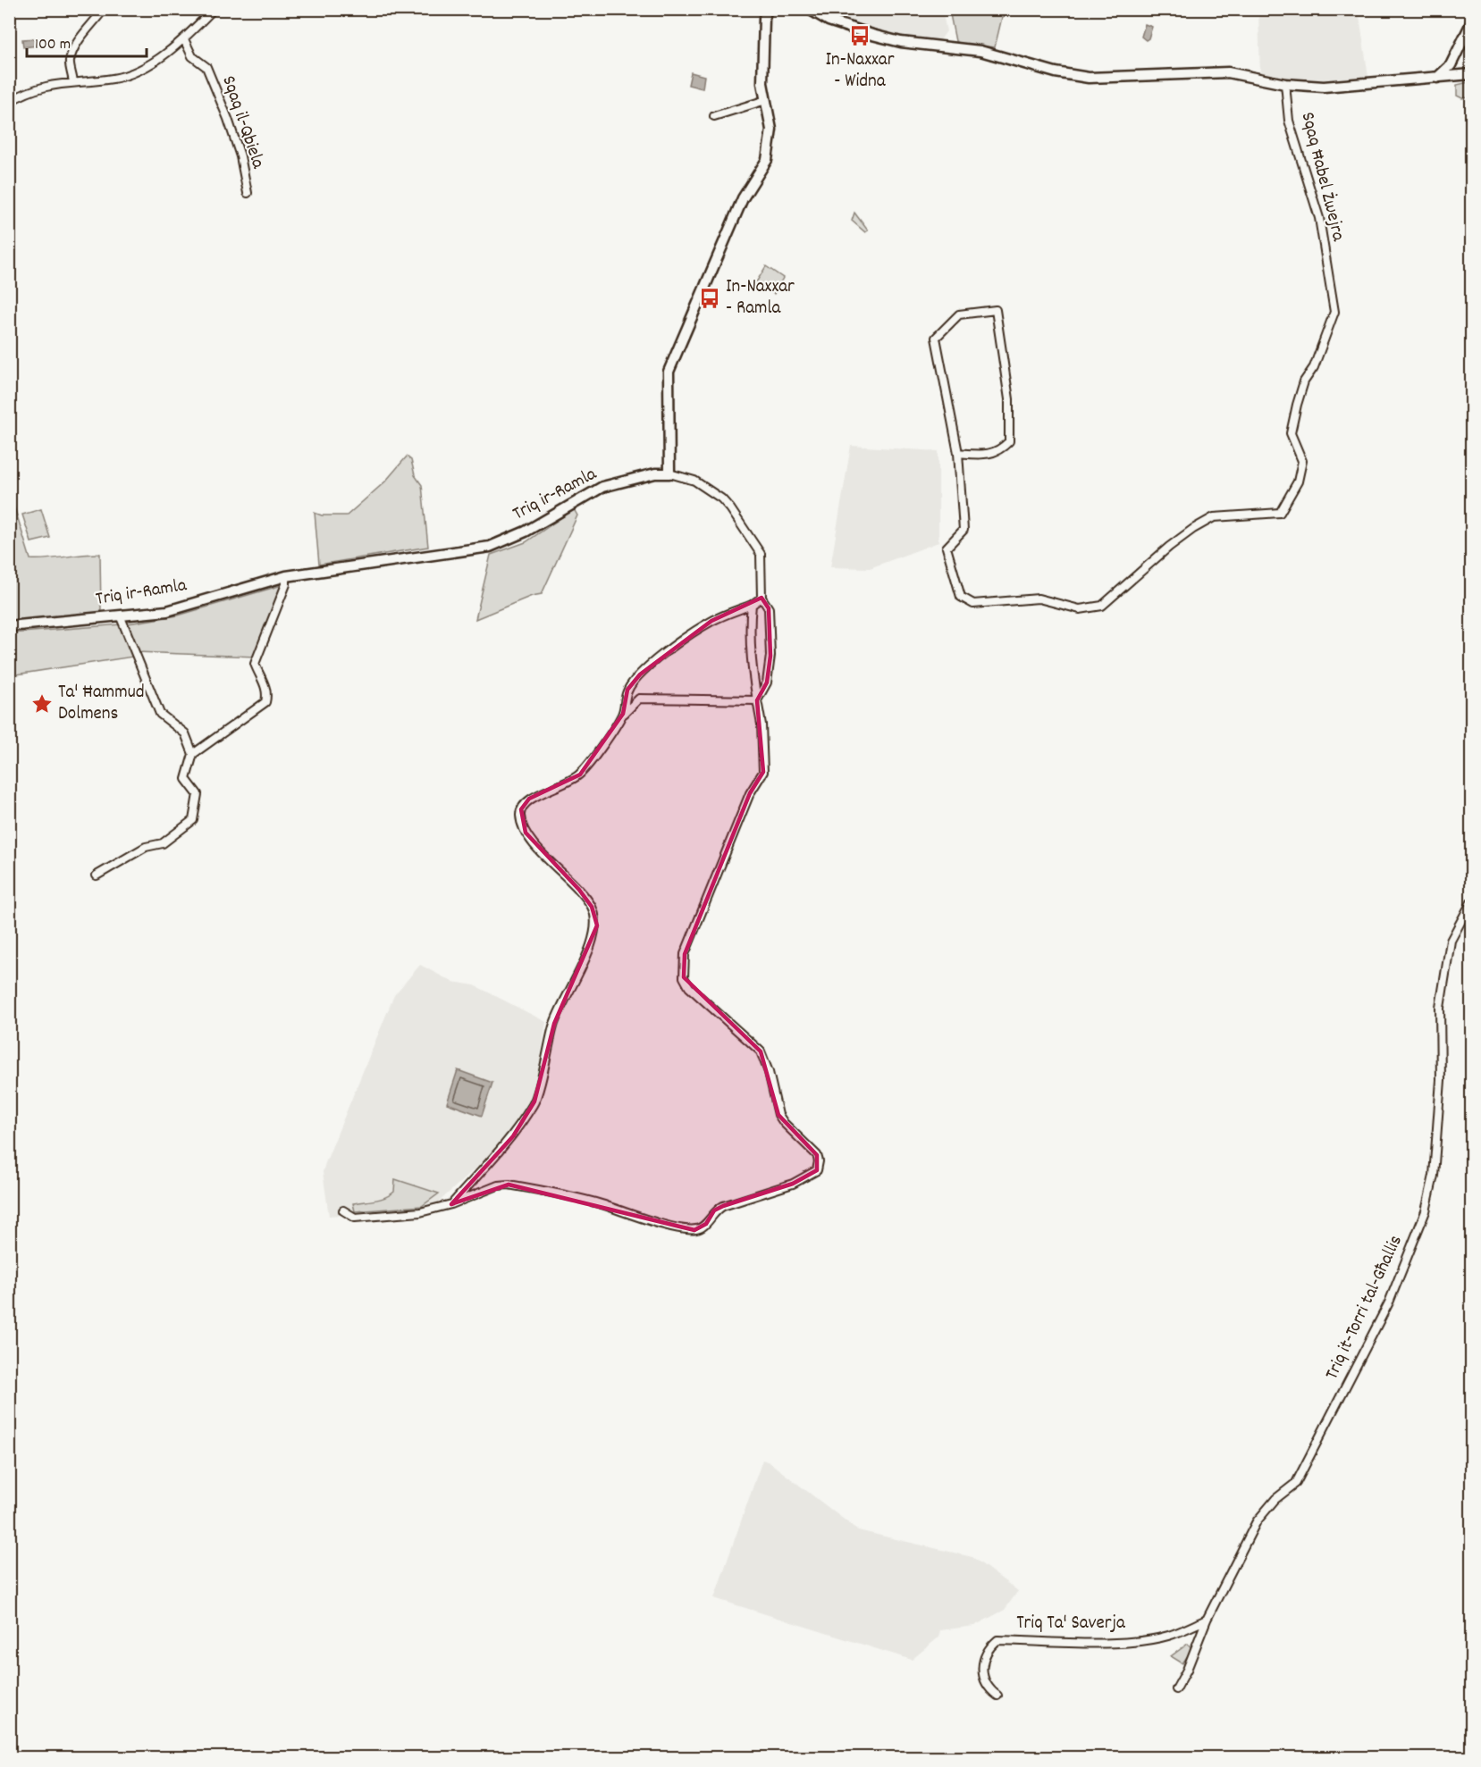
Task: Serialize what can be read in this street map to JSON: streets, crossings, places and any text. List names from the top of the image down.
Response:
{
  "streets": {
    "main road": ["Triq ir-Ramla"],
    "street": [
      "Sqaq il-Qbiela",
      "Sqaq Ħabel Żwejra",
      "Triq it-Torri tal-Għallis",
      "Triq Ta' Saverja"
    ]
  },
  "crossings": [
    ["Triq it-Torri tal-Għallis", "Triq Ta' Saverja"]
  ],
  "places": {
    "bus stop": ["In-Naxxar - Widna", "In-Naxxar - Ramla"],
    "place": ["Ta' Ħammud Dolmens"]
  },
  "scale_bar": "100 m"
}
